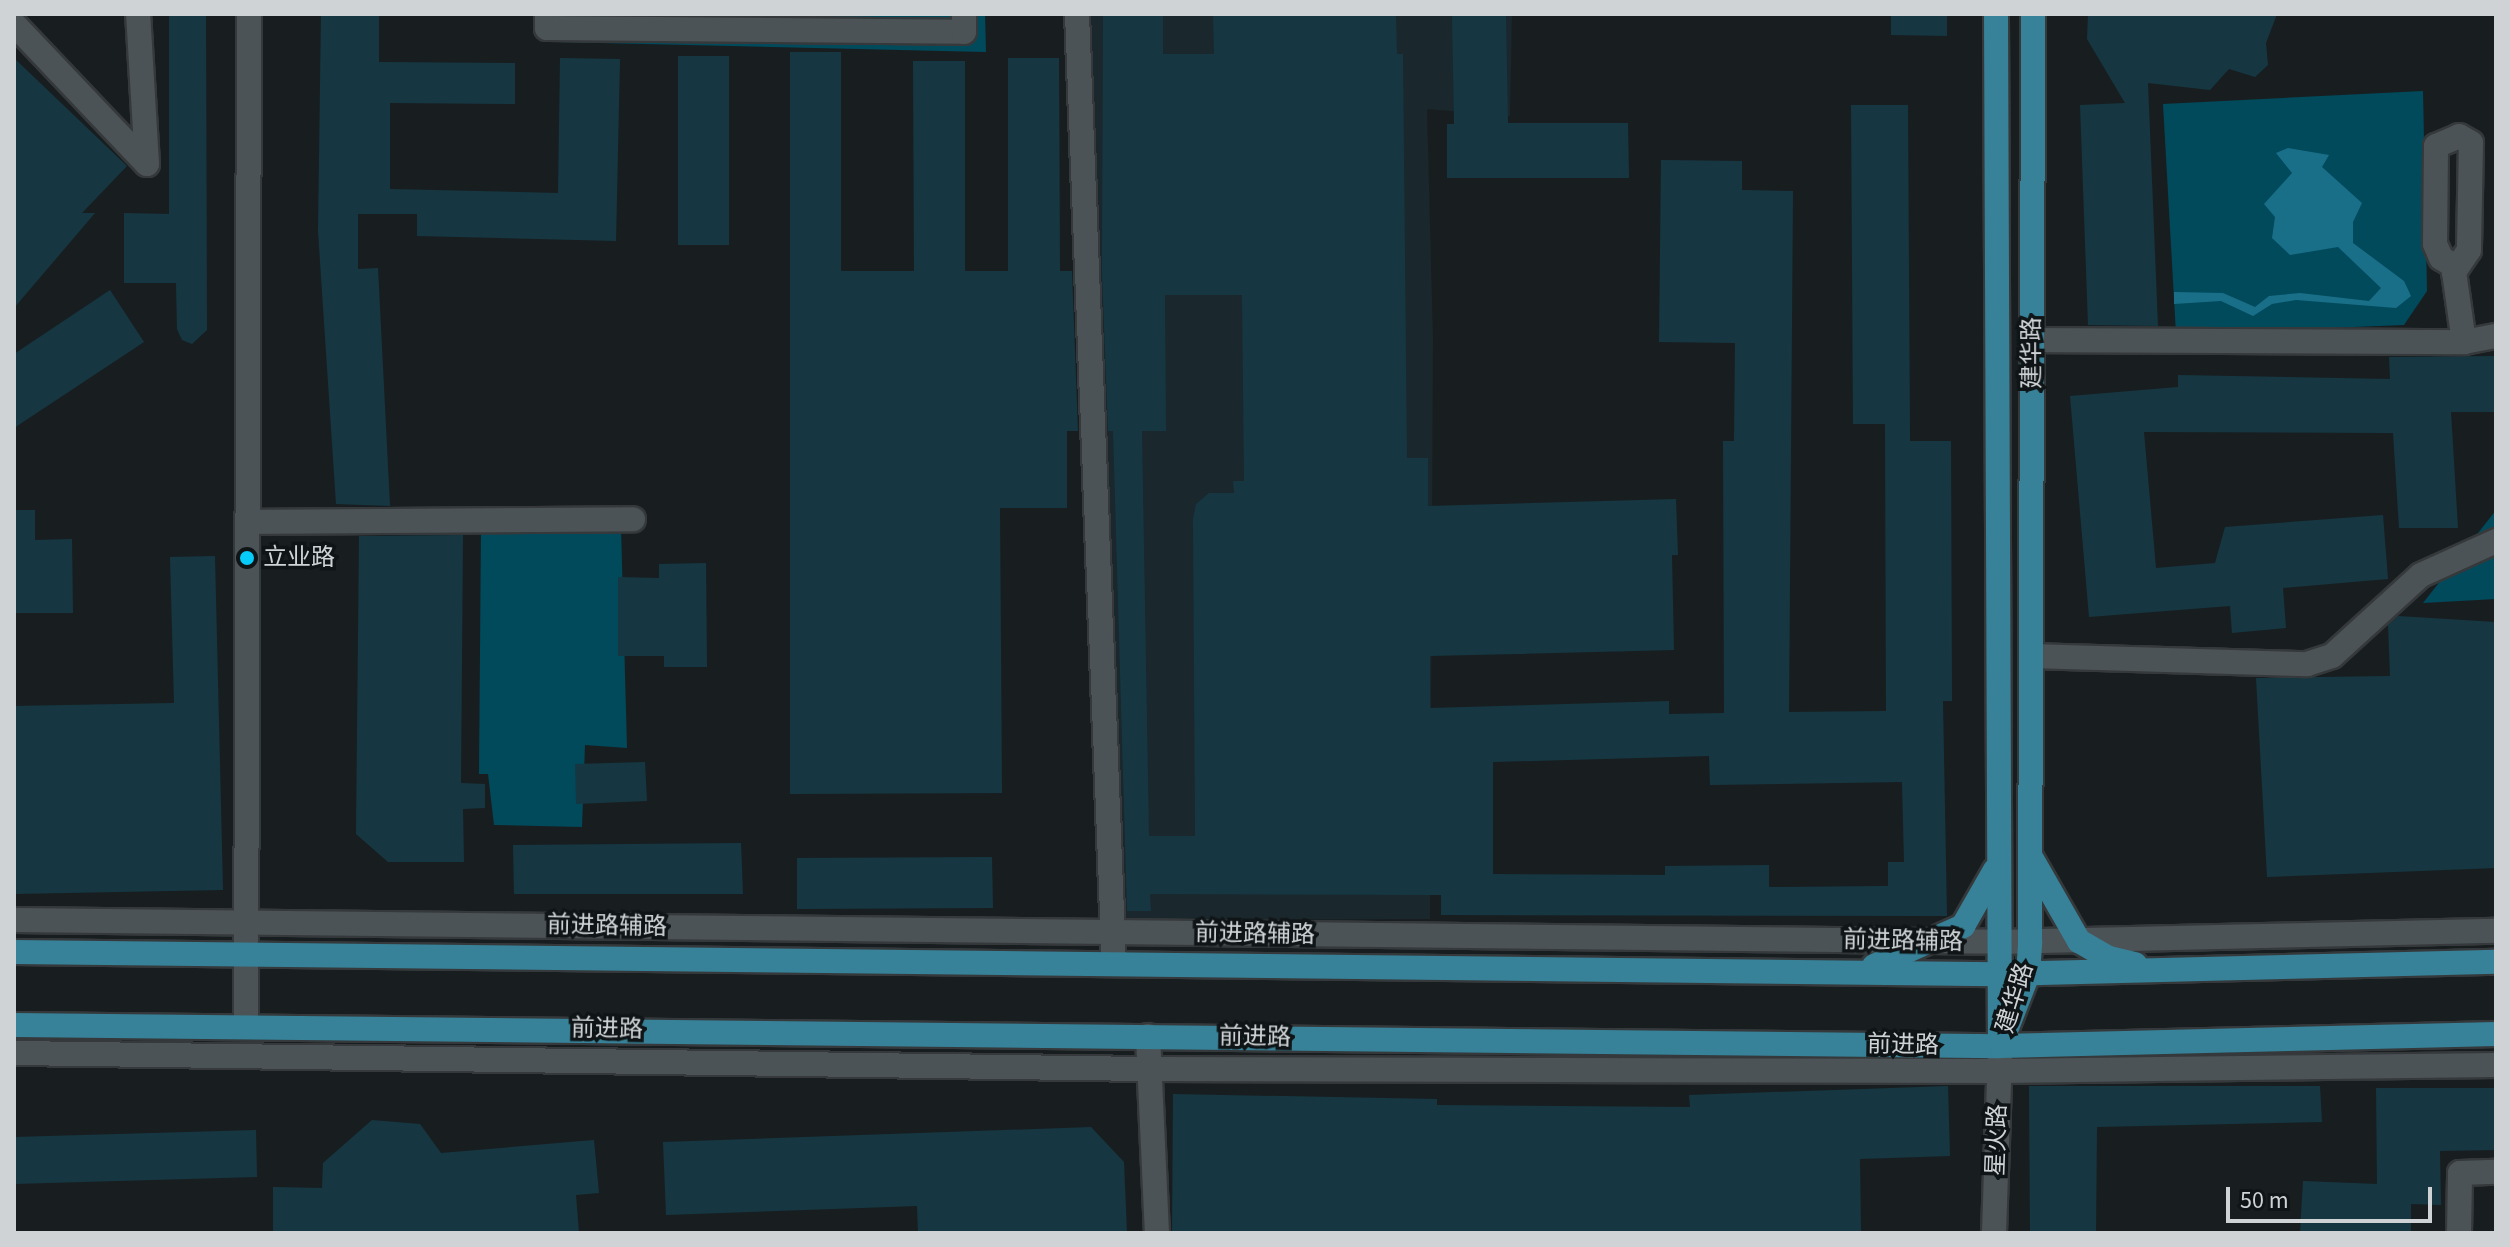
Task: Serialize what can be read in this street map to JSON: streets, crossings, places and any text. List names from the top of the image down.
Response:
{
  "streets": {
    "main road": ["建华路", "前进路"],
    "street": ["前进路辅路", "星火路"]
  },
  "crossings": [
    ["建华路", "前进路辅路"],
    ["建华路", "前进路"],
    ["建华路", "星火路"],
    ["前进路", "星火路"]
  ],
  "places": ["立业路"],
  "scale_bar": "50 m"
}
